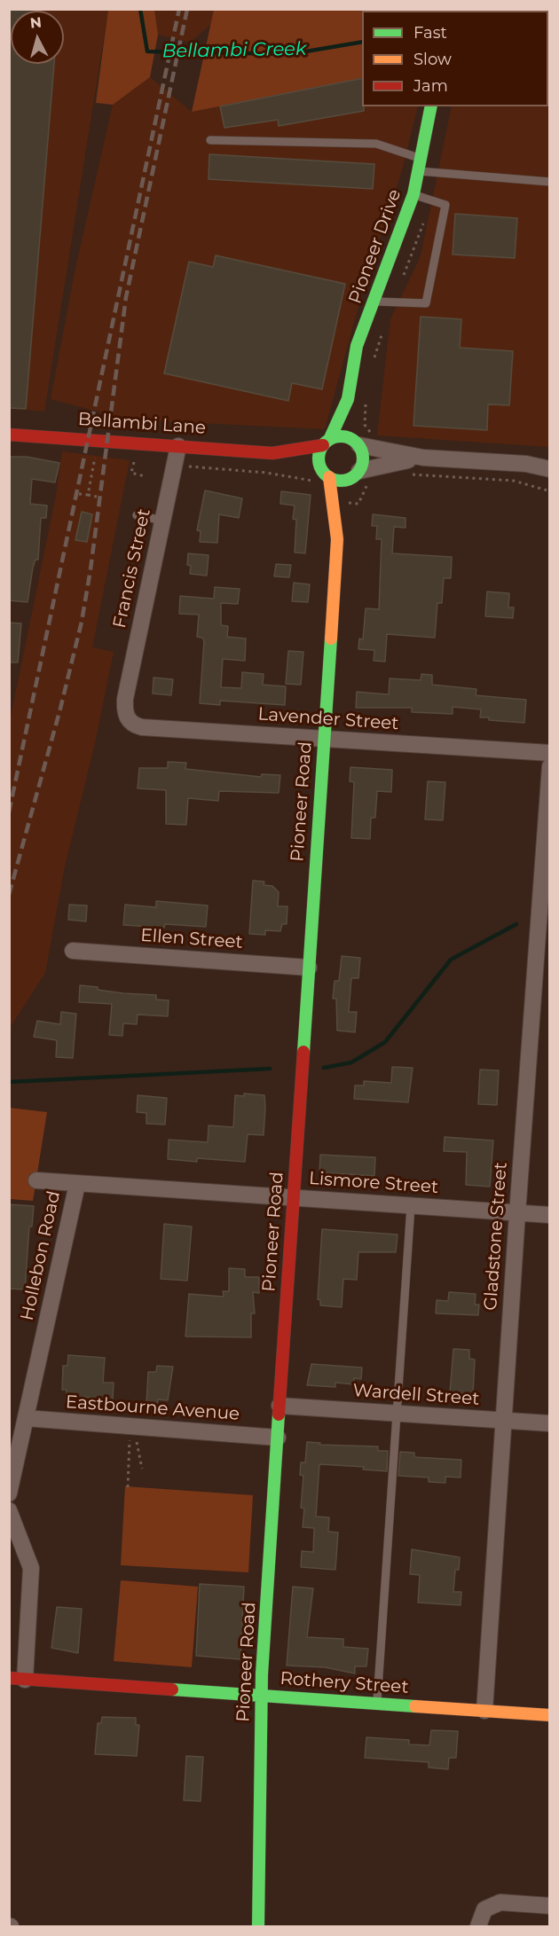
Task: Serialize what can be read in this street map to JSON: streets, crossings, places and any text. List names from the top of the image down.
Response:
{
  "streets": {
    "main road": [
      "Pioneer Drive",
      "Bellambi Lane",
      "Pioneer Road",
      "Rothery Street"
    ],
    "street": [
      "Francis Street",
      "Lavender Street",
      "Ellen Street",
      "Lismore Street",
      "Gladstone Street",
      "Hollebon Road",
      "Wardell Street",
      "Eastbourne Avenue"
    ]
  },
  "crossings": [
    ["Pioneer Drive", "Bellambi Lane"],
    ["Pioneer Drive", "Pioneer Road"],
    ["Bellambi Lane", "Francis Street"],
    ["Bellambi Lane", "Pioneer Road"],
    ["Francis Street", "Lavender Street"],
    ["Lavender Street", "Pioneer Road"],
    ["Pioneer Road", "Ellen Street"],
    ["Pioneer Road", "Lismore Street"],
    ["Pioneer Road", "Wardell Street"],
    ["Pioneer Road", "Eastbourne Avenue"],
    ["Pioneer Road", "Rothery Street"],
    ["Lismore Street", "Gladstone Street"],
    ["Lismore Street", "Hollebon Road"],
    ["Gladstone Street", "Wardell Street"],
    ["Gladstone Street", "Rothery Street"],
    ["Hollebon Road", "Eastbourne Avenue"]
  ],
  "water": ["Bellambi Creek"],
  "legend": ["Fast", "Slow", "Jam"],
  "north": "top"
}
